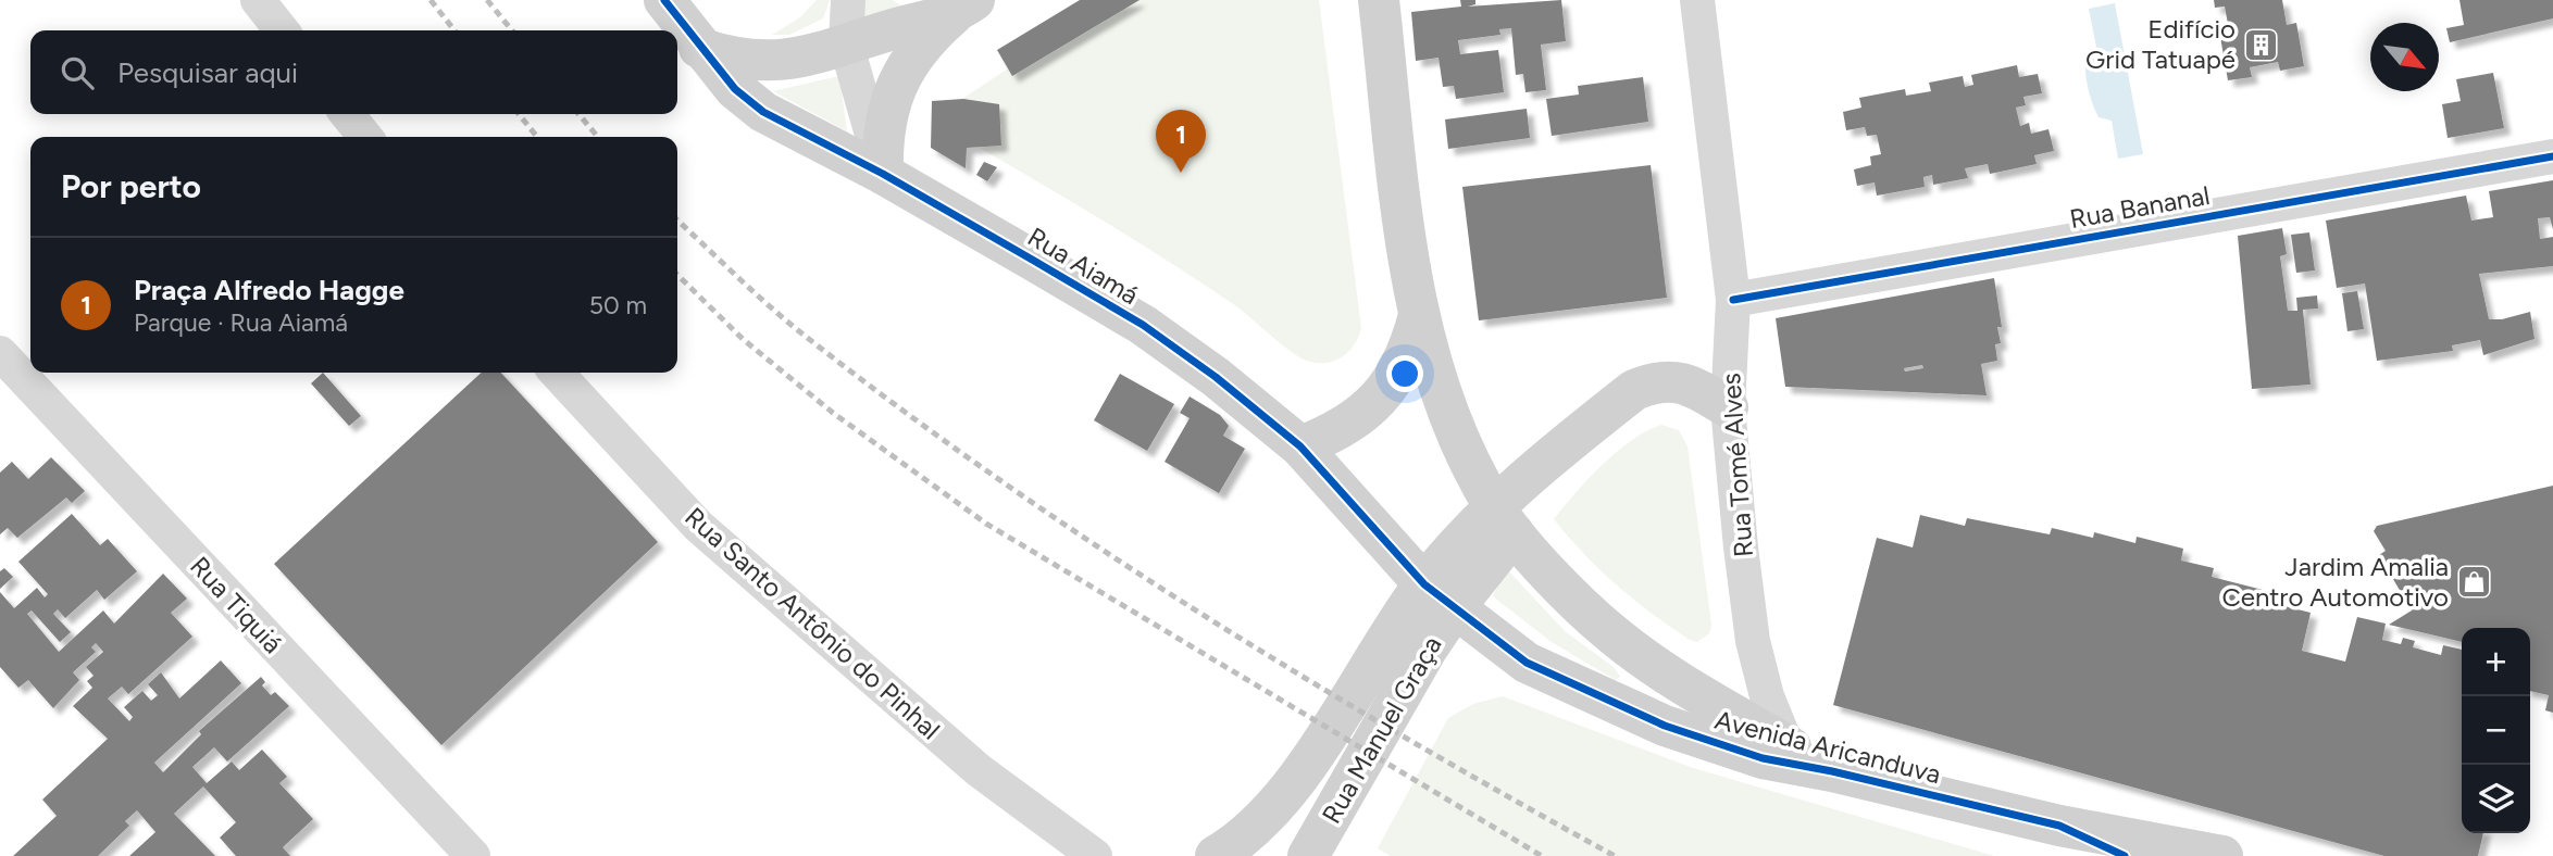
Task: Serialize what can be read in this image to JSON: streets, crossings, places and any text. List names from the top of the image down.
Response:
{
  "streets": {
    "main road": ["Rua Aiamá", "Rua Manuel Graça", "Avenida Aricanduva"],
    "street": [
      "Rua Bananal",
      "Rua Tomé Alves",
      "Rua Tiquiá",
      "Rua Santo Antônio do Pinhal"
    ]
  },
  "crossings": [
    ["Rua Bananal", "Rua Tomé Alves"],
    ["Rua Aiamá", "Rua Manuel Graça"],
    ["Rua Aiamá", "Avenida Aricanduva"],
    ["Rua Tomé Alves", "Rua Manuel Graça"],
    ["Rua Tomé Alves", "Avenida Aricanduva"],
    ["Rua Manuel Graça", "Avenida Aricanduva"]
  ],
  "places": {
    "building": ["Edifício Grid Tatuapé"],
    "shop": ["Jardim Amalia Centro Automotivo"]
  },
  "north": "bottom right",
  "page": {
    "search": "Pesquisar aqui",
    "pins": "1",
    "heading": "Por perto",
    "list": [
      {
        "mark": "1",
        "name": "Praça Alfredo Hagge",
        "note": "Parque · Rua Aiamá",
        "value": "50 m"
      }
    ],
    "map_buttons": ["+", "−"]
  }
}
